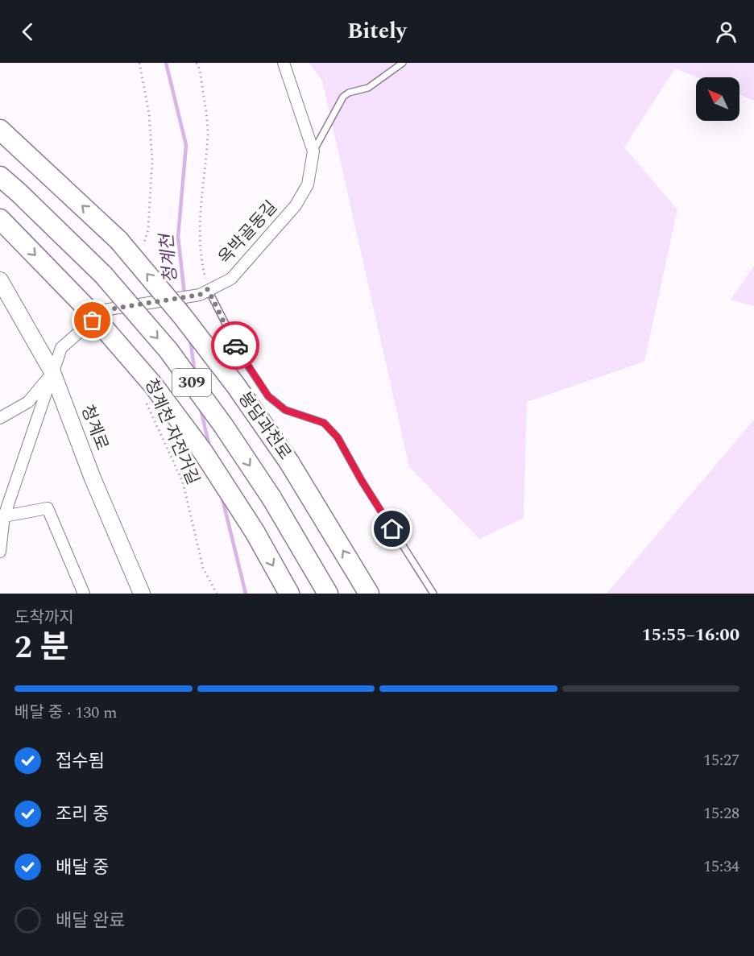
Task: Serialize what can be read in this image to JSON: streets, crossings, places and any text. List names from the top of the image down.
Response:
{
  "streets": {
    "highway": ["309", "봉담과천로"],
    "street": ["옥박골동길", "청계로"],
    "path": ["청계천 자전거길"]
  },
  "water": ["청계천"],
  "north": "top left",
  "page": {
    "header": "Bitely",
    "heading": ["2 분", "도착까지", "15:55–16:00"],
    "bar": "배달 중 · 130 m",
    "list": [
      ["접수됨", "15:27"],
      ["조리 중", "15:28"],
      ["배달 중", "15:34"],
      "배달 완료"
    ]
  }
}
